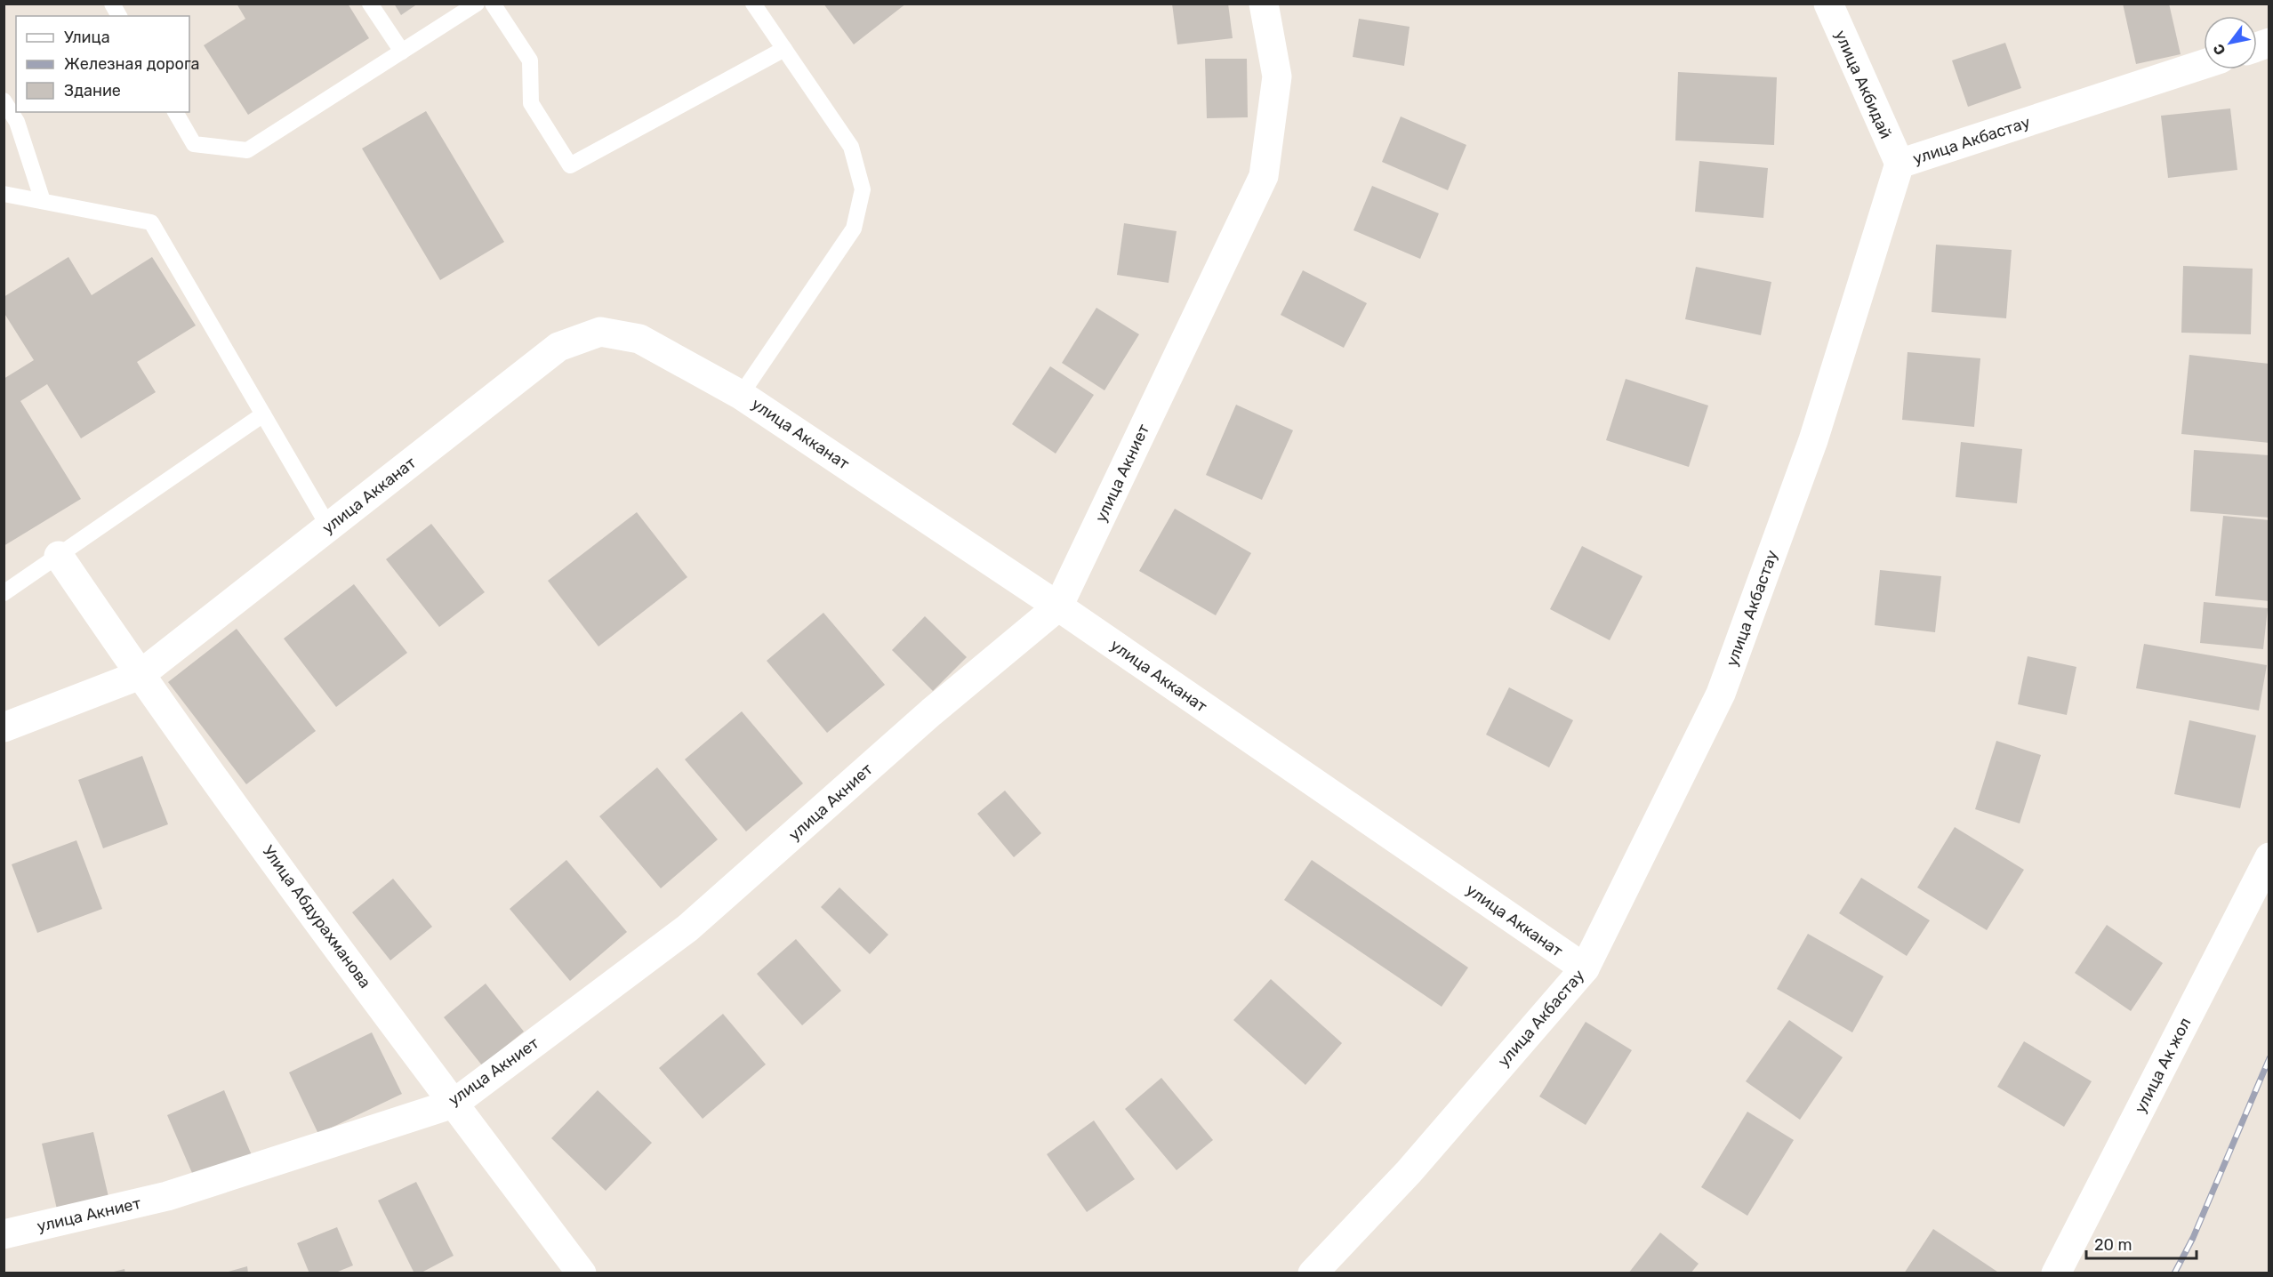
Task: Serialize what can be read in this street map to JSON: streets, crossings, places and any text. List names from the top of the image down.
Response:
{
  "streets": {
    "street": [
      "улица Акбидай",
      "улица Акбастау",
      "улица Акканат",
      "улица Акниет",
      "Улица Абдурахманова",
      "улица Ак жол"
    ]
  },
  "crossings": [
    ["улица Акбидай", "улица Акбастау"],
    ["улица Акбастау", "улица Акканат"],
    ["улица Акканат", "улица Акниет"],
    ["улица Акканат", "Улица Абдурахманова"],
    ["улица Акниет", "Улица Абдурахманова"]
  ],
  "legend": ["Улица", "Железная дорога", "Здание"],
  "scale_bar": "20 m",
  "north": "bottom left"
}
